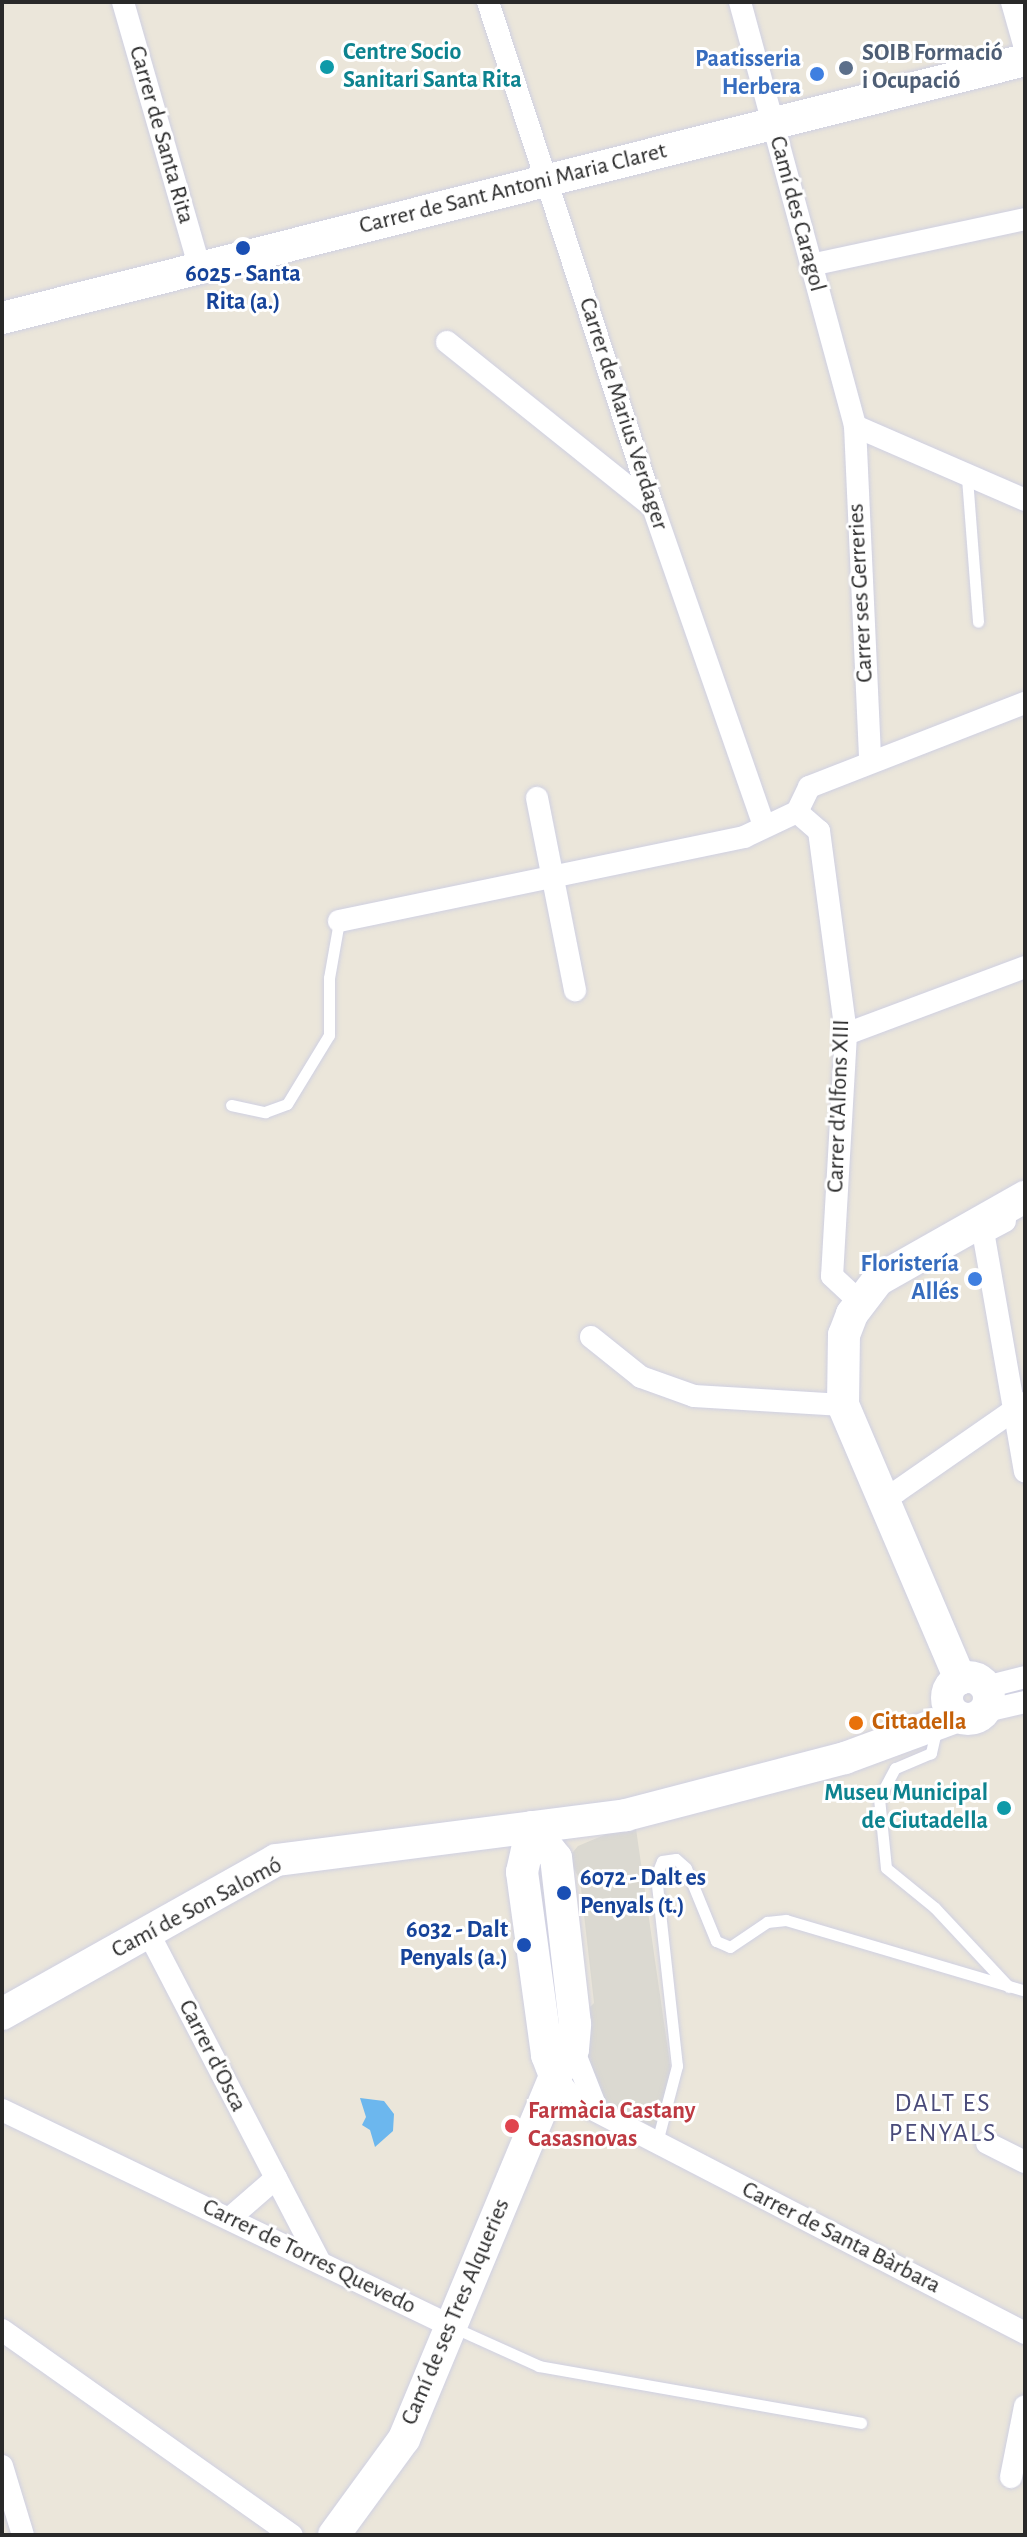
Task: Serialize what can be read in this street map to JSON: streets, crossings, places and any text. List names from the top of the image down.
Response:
{
  "streets": {
    "street": [
      "Carrer de Santa Rita",
      "Carrer de Sant Antoni Maria Claret",
      "Camí des Caragol",
      "Carrer de Marius Verdager",
      "Carrer ses Gerreries",
      "Carrer d'Alfons XIII",
      "Camí de Son Salomó",
      "Carrer d'Osca",
      "Carrer de Santa Bàrbara",
      "Carrer de Torres Quevedo",
      "Camí de ses Tres Alqueries"
    ]
  },
  "crossings": [
    ["Carrer de Santa Rita", "Carrer de Sant Antoni Maria Claret"],
    ["Carrer de Sant Antoni Maria Claret", "Camí des Caragol"],
    ["Carrer de Sant Antoni Maria Claret", "Carrer de Marius Verdager"],
    ["Camí des Caragol", "Carrer ses Gerreries"],
    ["Camí de Son Salomó", "Carrer d'Osca"],
    ["Carrer d'Osca", "Carrer de Torres Quevedo"],
    ["Carrer de Santa Bàrbara", "Camí de ses Tres Alqueries"],
    ["Carrer de Torres Quevedo", "Camí de ses Tres Alqueries"]
  ],
  "districts": ["DALT ES PENYALS"],
  "places": [
    "Centre Socio Sanitari Santa Rita",
    "SOIB Formació i Ocupació",
    "Paatisseria Herbera",
    "6025 - Santa Rita (a.)",
    "Floristería Allés",
    "Cittadella",
    "Museu Municipal de Ciutadella",
    "6072 - Dalt es Penyals (t.)",
    "6032 - Dalt Penyals (a.)",
    "Farmàcia Castany Casasnovas"
  ]
}
